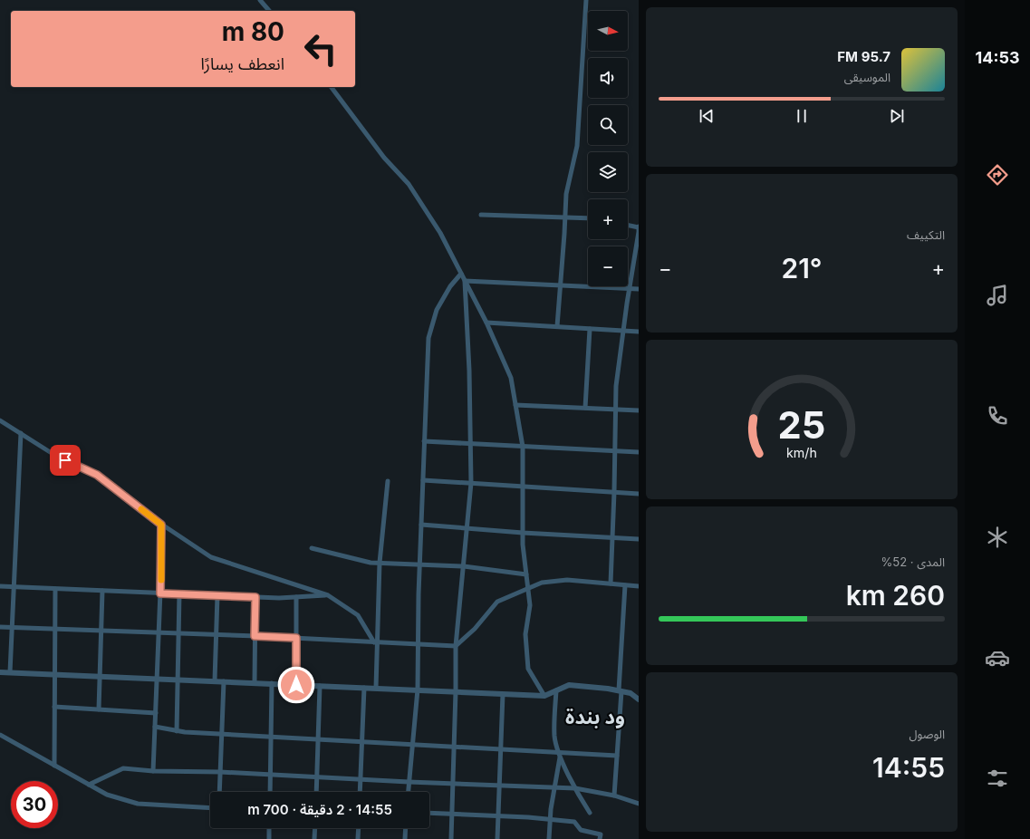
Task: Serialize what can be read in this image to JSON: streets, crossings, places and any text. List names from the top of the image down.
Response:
{
  "districts": ["ود بندة"],
  "north": "right",
  "page": {
    "tabs": "14:53",
    "map_buttons": ["+", "−"],
    "turn": ["80 m", "انعطف يسارًا"],
    "song": ["95.7 FM", "الموسيقى"],
    "tile": [
      "التكييف",
      ["المدى · 52%", "260 km"],
      ["الوصول", "14:55"]
    ],
    "heat": ["−", "21°", "+"],
    "limit": "30",
    "trip": "14:55 · 2 دقيقة · 700 m",
    "gauge": ["25", "km/h"]
  }
}
